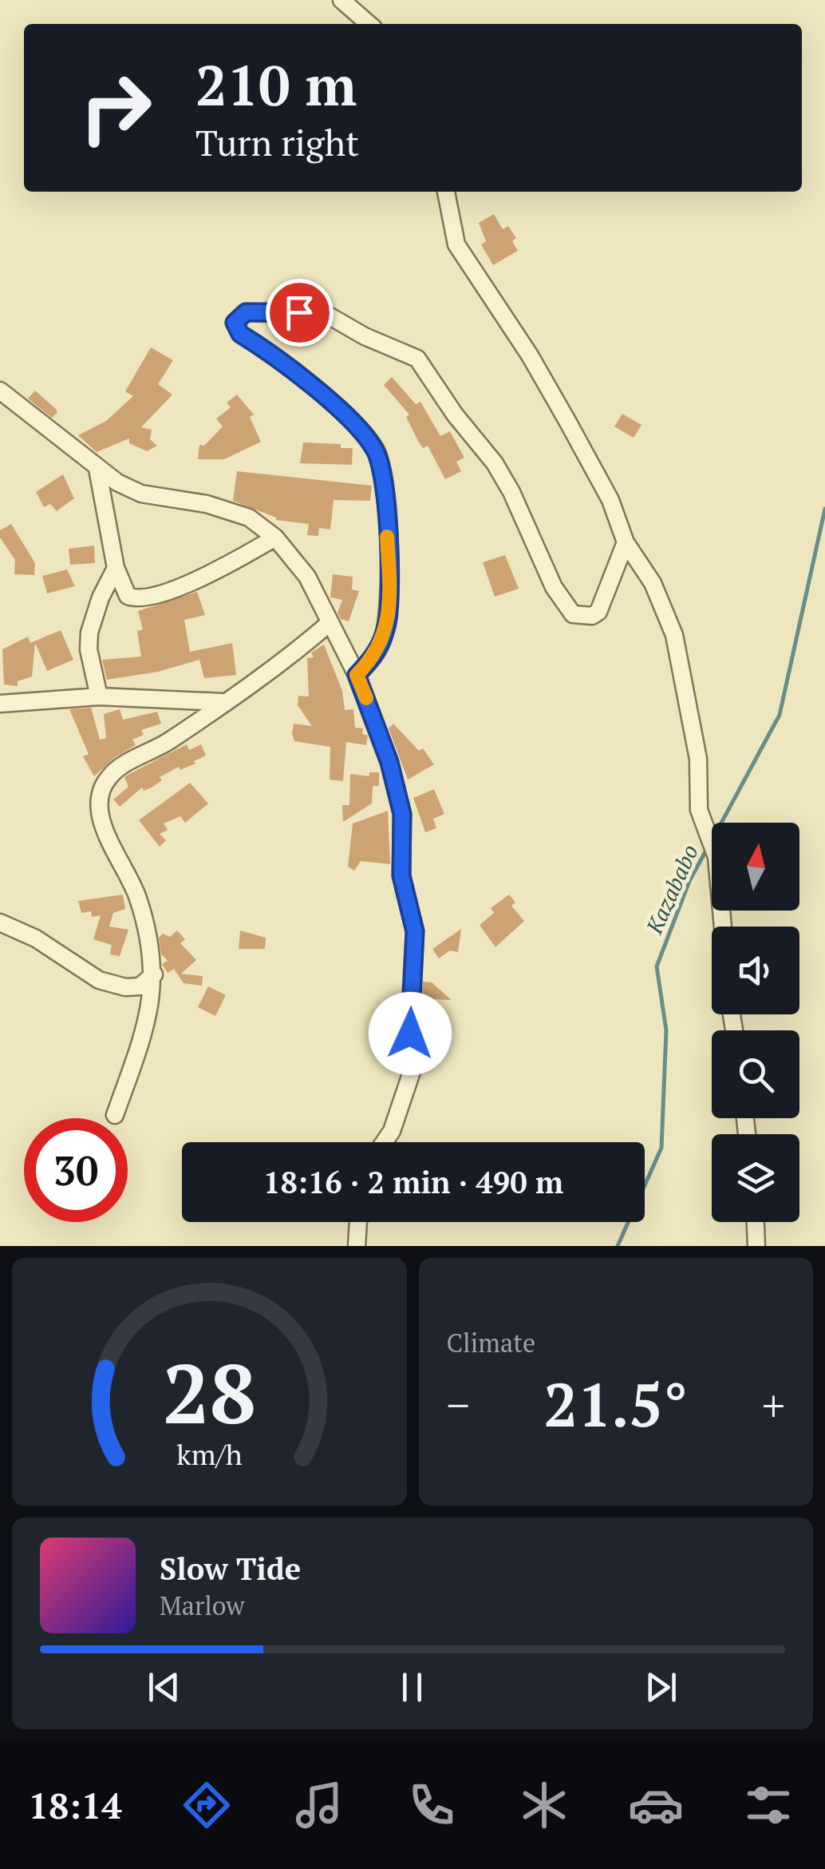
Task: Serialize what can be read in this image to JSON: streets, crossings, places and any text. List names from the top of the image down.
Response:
{
  "water": ["Kazababo"],
  "north": "top",
  "page": {
    "turn": ["210 m", "Turn right"],
    "limit": "30",
    "trip": "18:16 · 2 min · 490 m",
    "tile": "Climate",
    "heat": ["−", "21.5°", "+"],
    "song": ["Slow Tide", "Marlow"],
    "tabs": "18:14",
    "gauge": ["28", "km/h"]
  }
}
